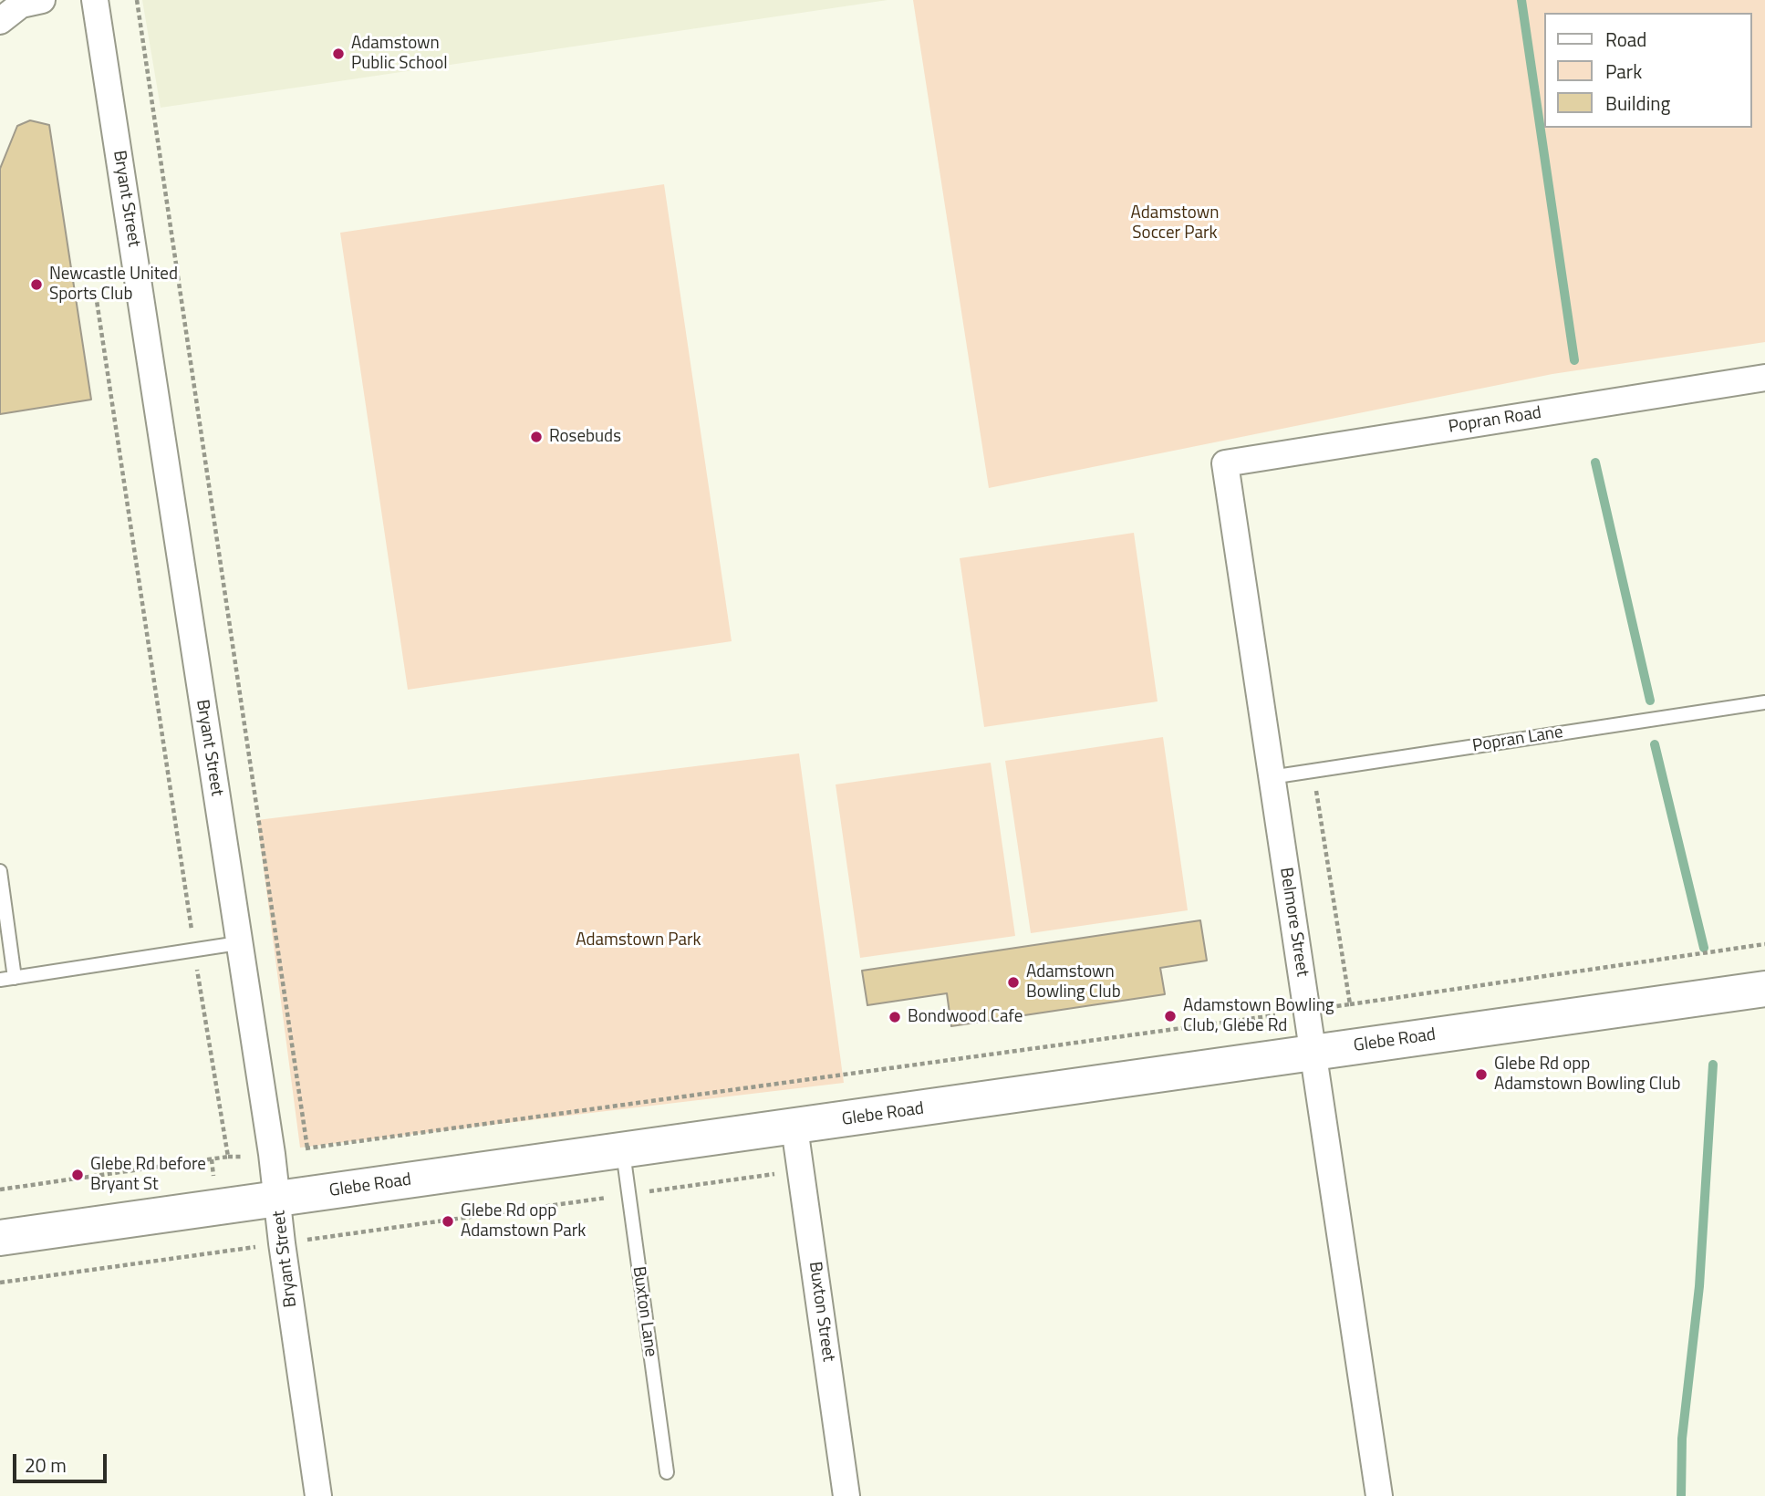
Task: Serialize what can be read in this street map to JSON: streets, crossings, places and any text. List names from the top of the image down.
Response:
{
  "streets": {
    "main road": ["Glebe Road"],
    "street": [
      "Bryant Street",
      "Popran Road",
      "Belmore Street",
      "Buxton Street"
    ],
    "lane": ["Popran Lane", "Buxton Lane"]
  },
  "crossings": [
    ["Bryant Street", "Glebe Road"],
    ["Popran Road", "Belmore Street"],
    ["Popran Lane", "Belmore Street"],
    ["Belmore Street", "Glebe Road"],
    ["Glebe Road", "Buxton Lane"],
    ["Glebe Road", "Buxton Street"]
  ],
  "parks": ["Adamstown Soccer Park", "Adamstown Park"],
  "places": [
    "Adamstown Public School",
    "Newcastle United Sports Club",
    "Rosebuds",
    "Adamstown Bowling Club",
    "Adamstown Bowling Club, Glebe Rd",
    "Bondwood Cafe",
    "Glebe Rd opp Adamstown Bowling Club",
    "Glebe Rd before Bryant St",
    "Glebe Rd opp Adamstown Park"
  ],
  "legend": ["Road", "Park", "Building"],
  "scale_bar": "20 m"
}
